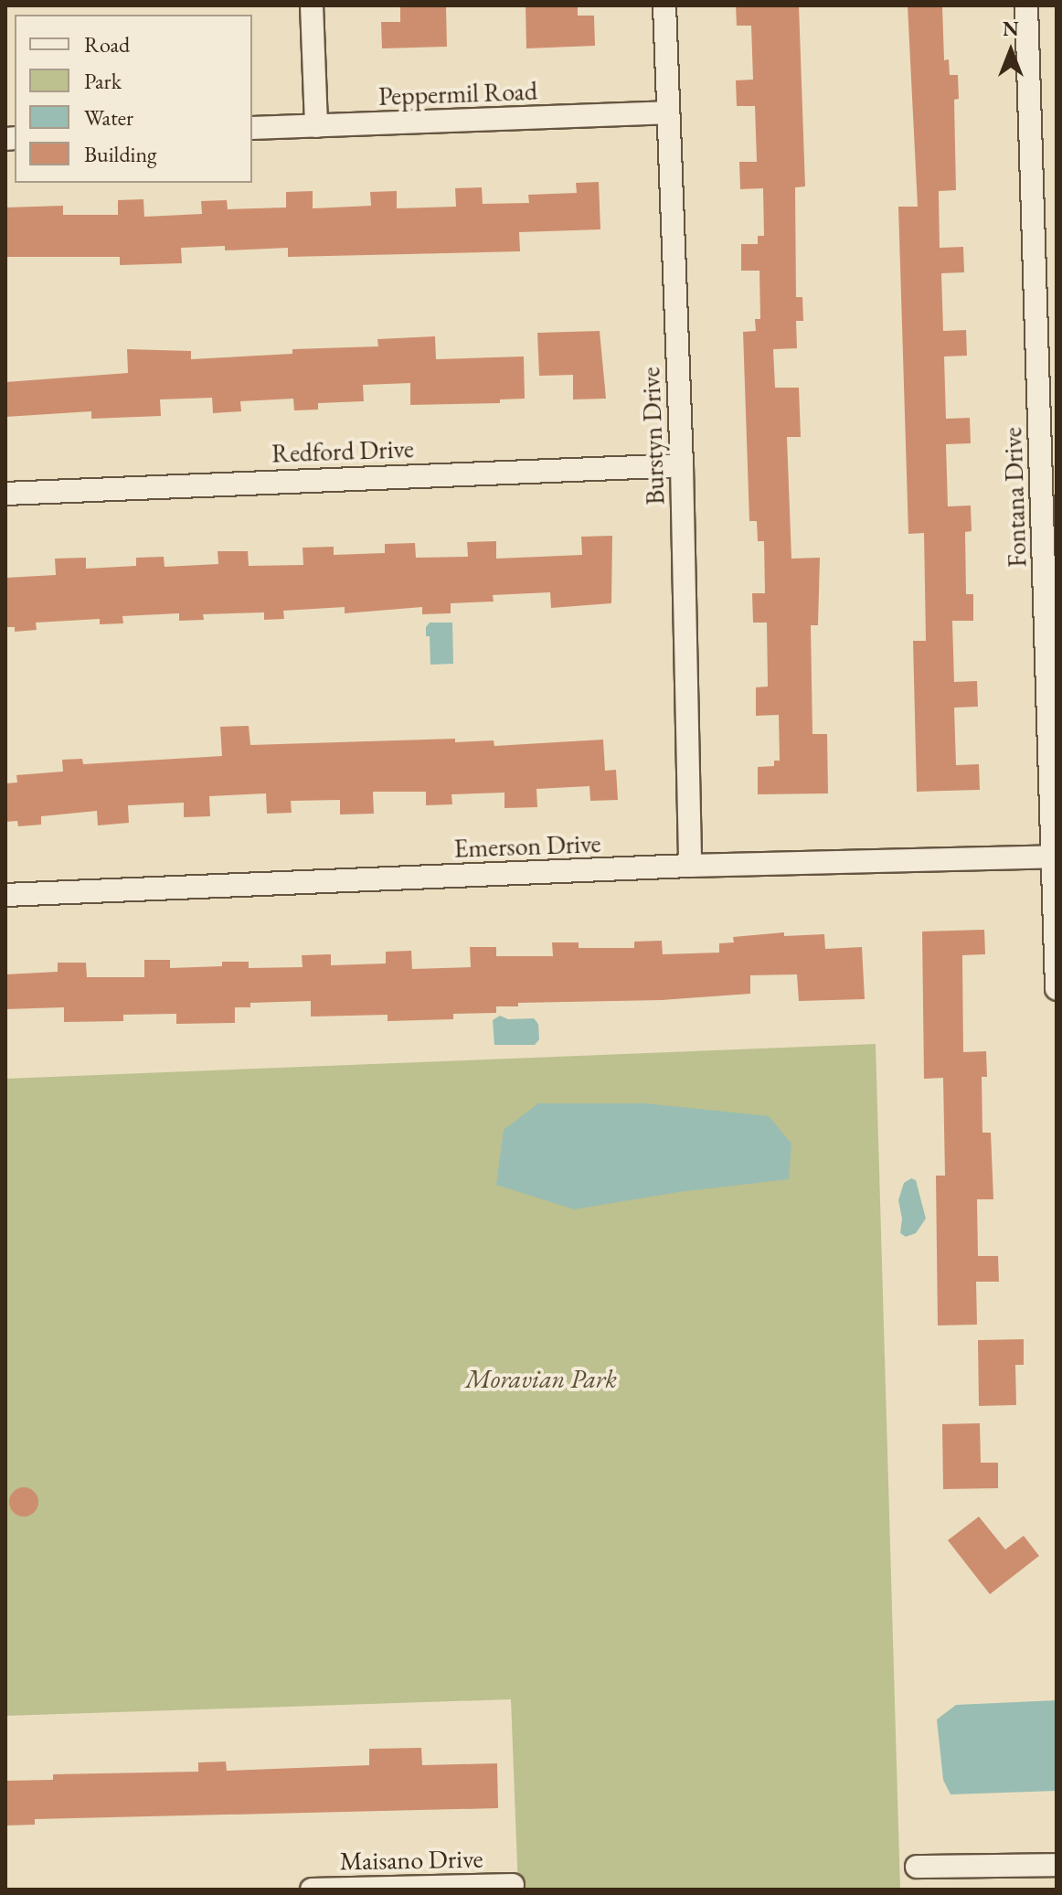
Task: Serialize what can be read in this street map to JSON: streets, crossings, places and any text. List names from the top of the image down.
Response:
{
  "streets": {
    "street": [
      "Peppermil Road",
      "Burstyn Drive",
      "Redford Drive",
      "Fontana Drive",
      "Emerson Drive",
      "Maisano Drive"
    ]
  },
  "crossings": [
    ["Peppermil Road", "Burstyn Drive"],
    ["Burstyn Drive", "Redford Drive"],
    ["Burstyn Drive", "Emerson Drive"],
    ["Fontana Drive", "Emerson Drive"]
  ],
  "parks": ["Moravian Park"],
  "legend": [
    "Road",
    "Park",
    "Water",
    "Building"
  ],
  "north": "top"
}
